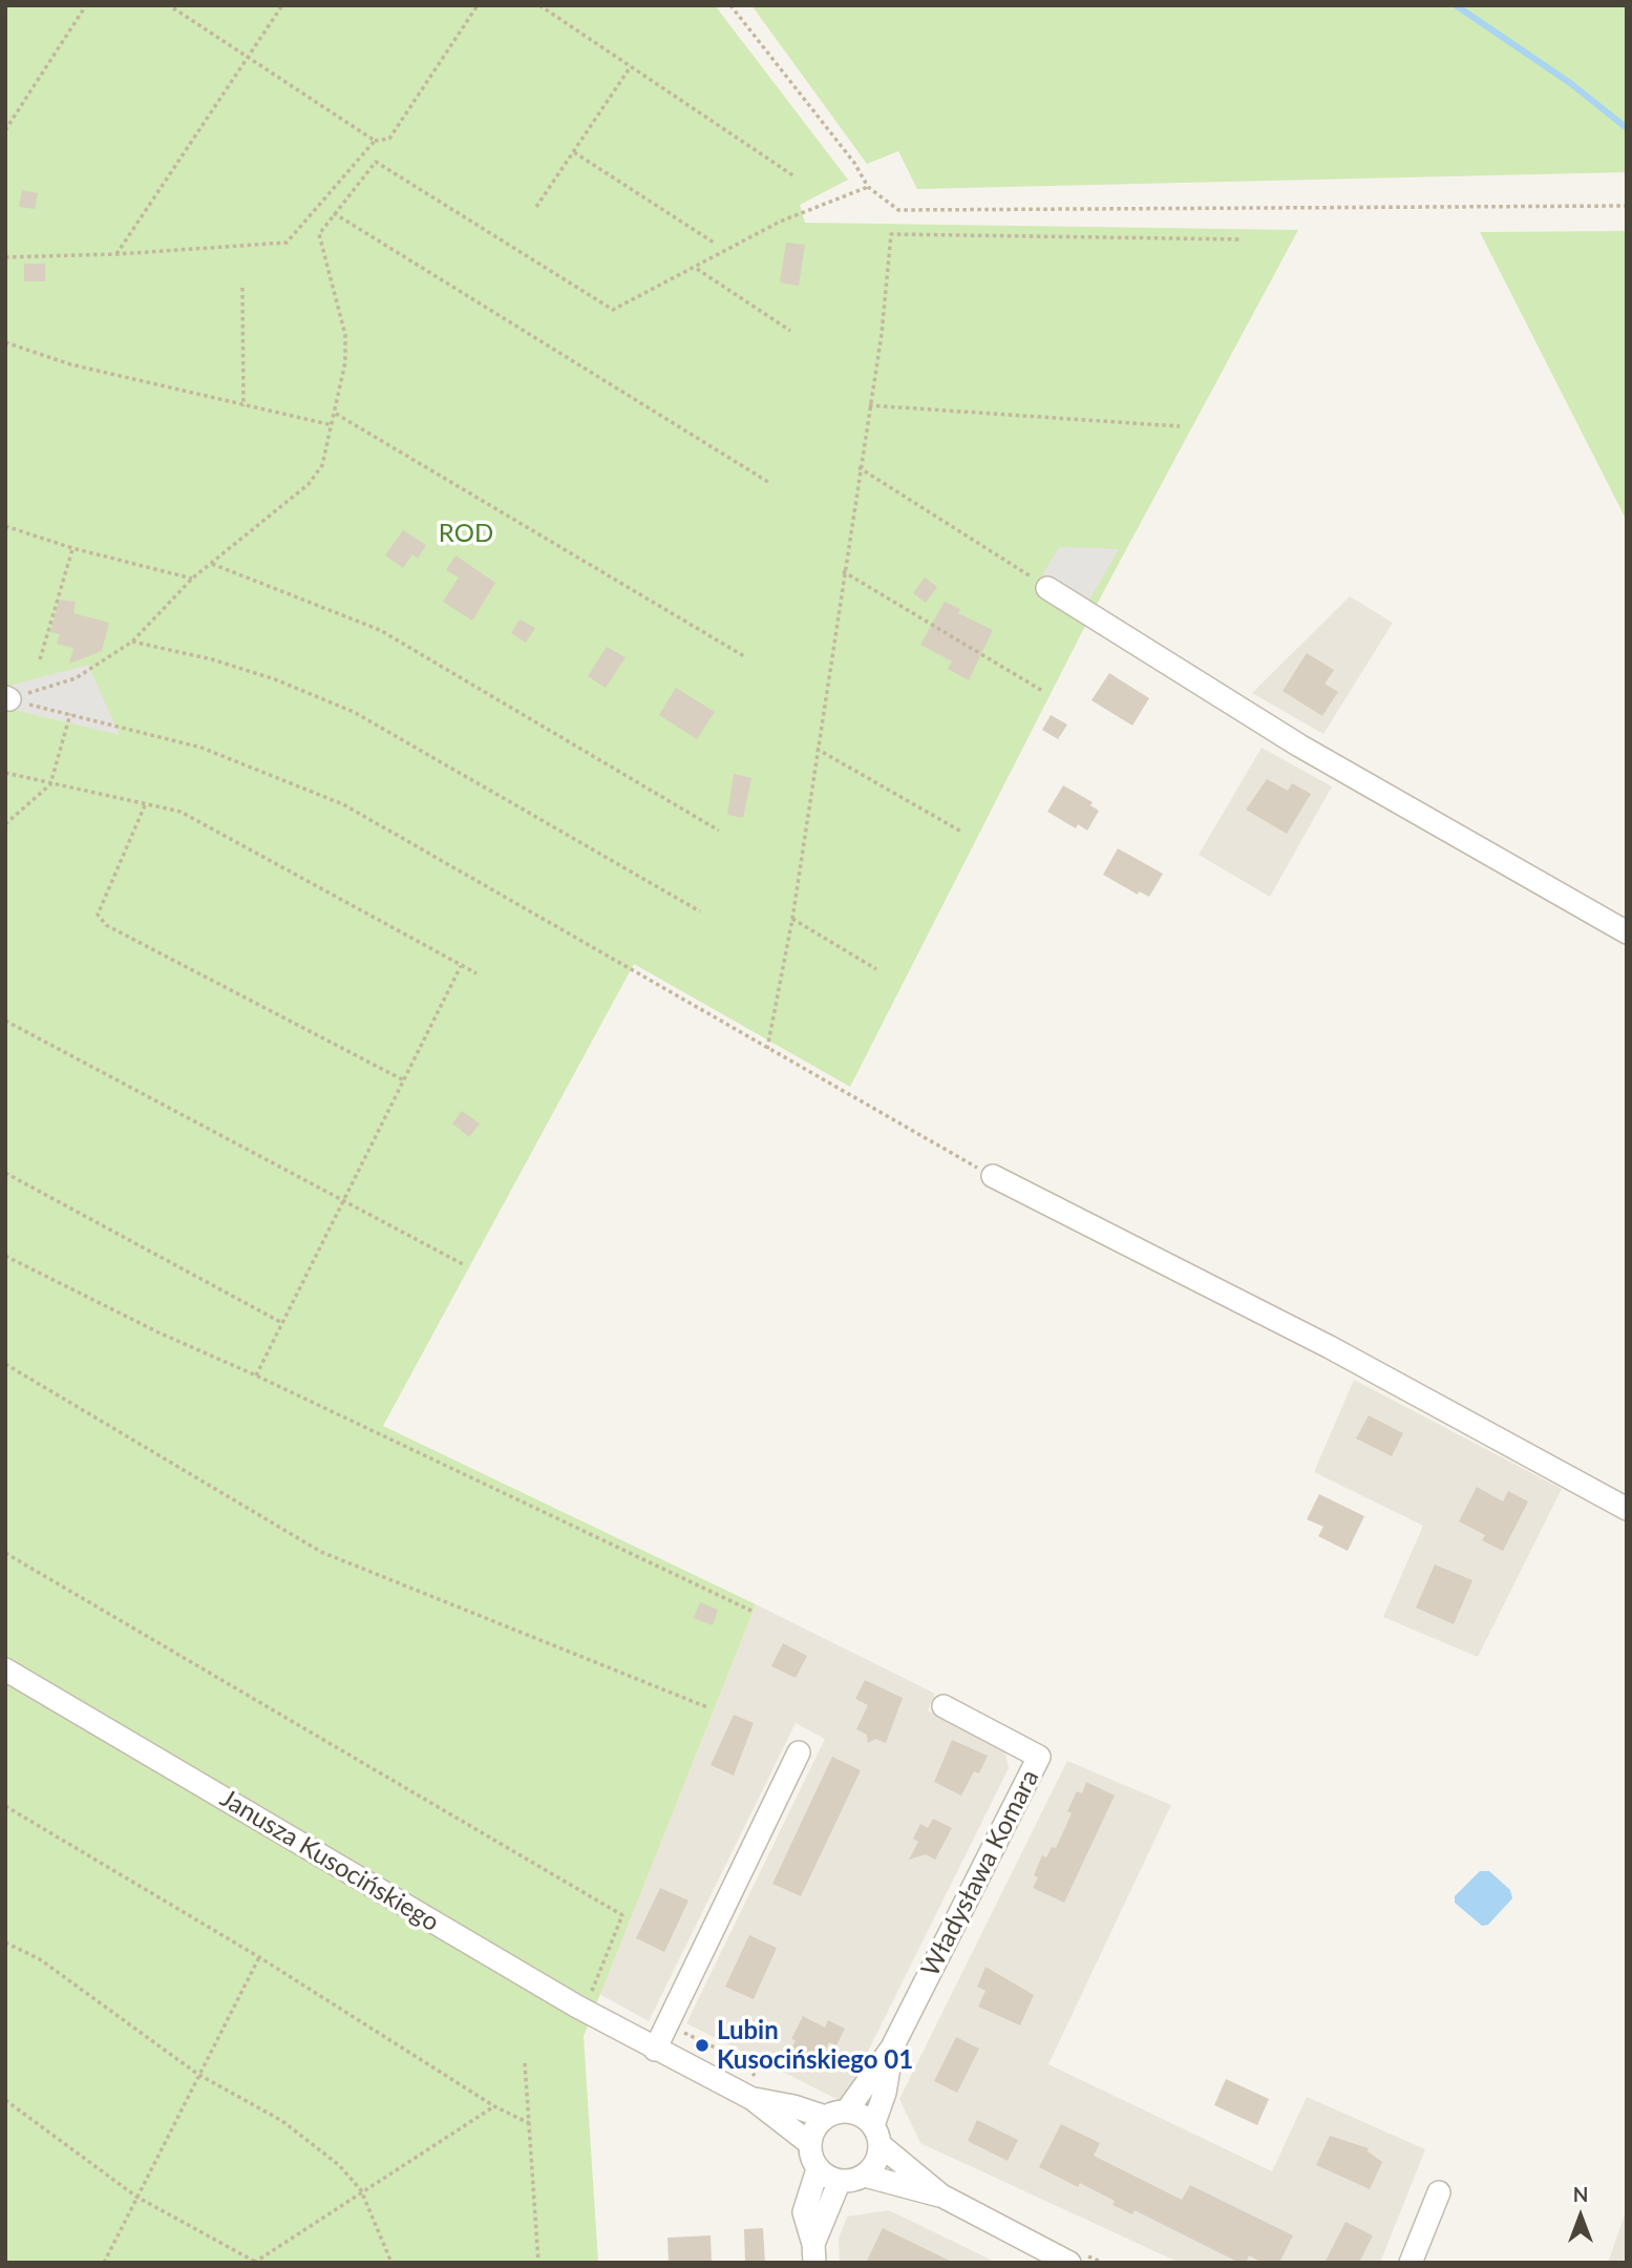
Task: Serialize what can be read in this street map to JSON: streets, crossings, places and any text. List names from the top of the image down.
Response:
{
  "streets": {
    "street": ["Janusza Kusocińskiego", "Władysława Komara"]
  },
  "parks": ["ROD"],
  "places": ["Lubin Kusocińskiego 01"],
  "north": "top"
}
